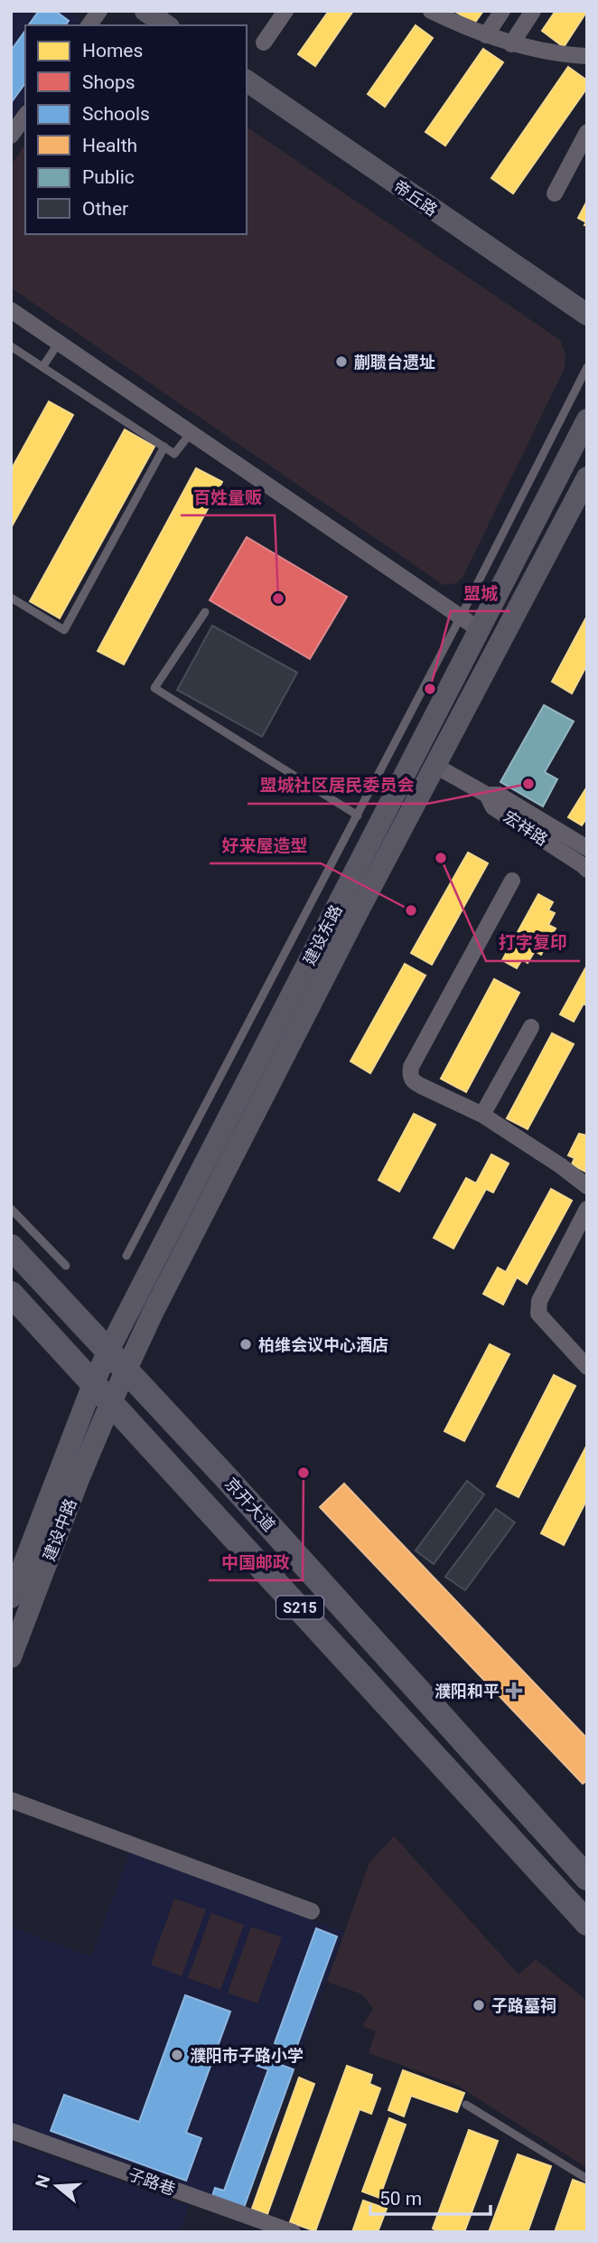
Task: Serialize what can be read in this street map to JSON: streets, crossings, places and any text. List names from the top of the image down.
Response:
{
  "streets": {
    "main road": [
      "帝丘路",
      "建设东路",
      "京开大道",
      "建设中路",
      "S215"
    ],
    "street": ["宏祥路", "子路巷"]
  },
  "crossings": [
    ["宏祥路", "建设东路"],
    ["建设东路", "京开大道"],
    ["建设东路", "建设中路"],
    ["京开大道", "建设中路"]
  ],
  "places": {
    "other": [
      "蒯聩台遗址",
      "百姓量贩",
      "盟城",
      "盟城社区居民委员会",
      "打字复印",
      "好来屋造型",
      "柏维会议中心酒店",
      "中国邮政",
      "子路墓祠",
      "濮阳市子路小学"
    ],
    "health": ["濮阳和平"]
  },
  "legend": [
    "Homes",
    "Shops",
    "Schools",
    "Health",
    "Public",
    "Other"
  ],
  "scale_bar": "50 m",
  "north": "left"
}
